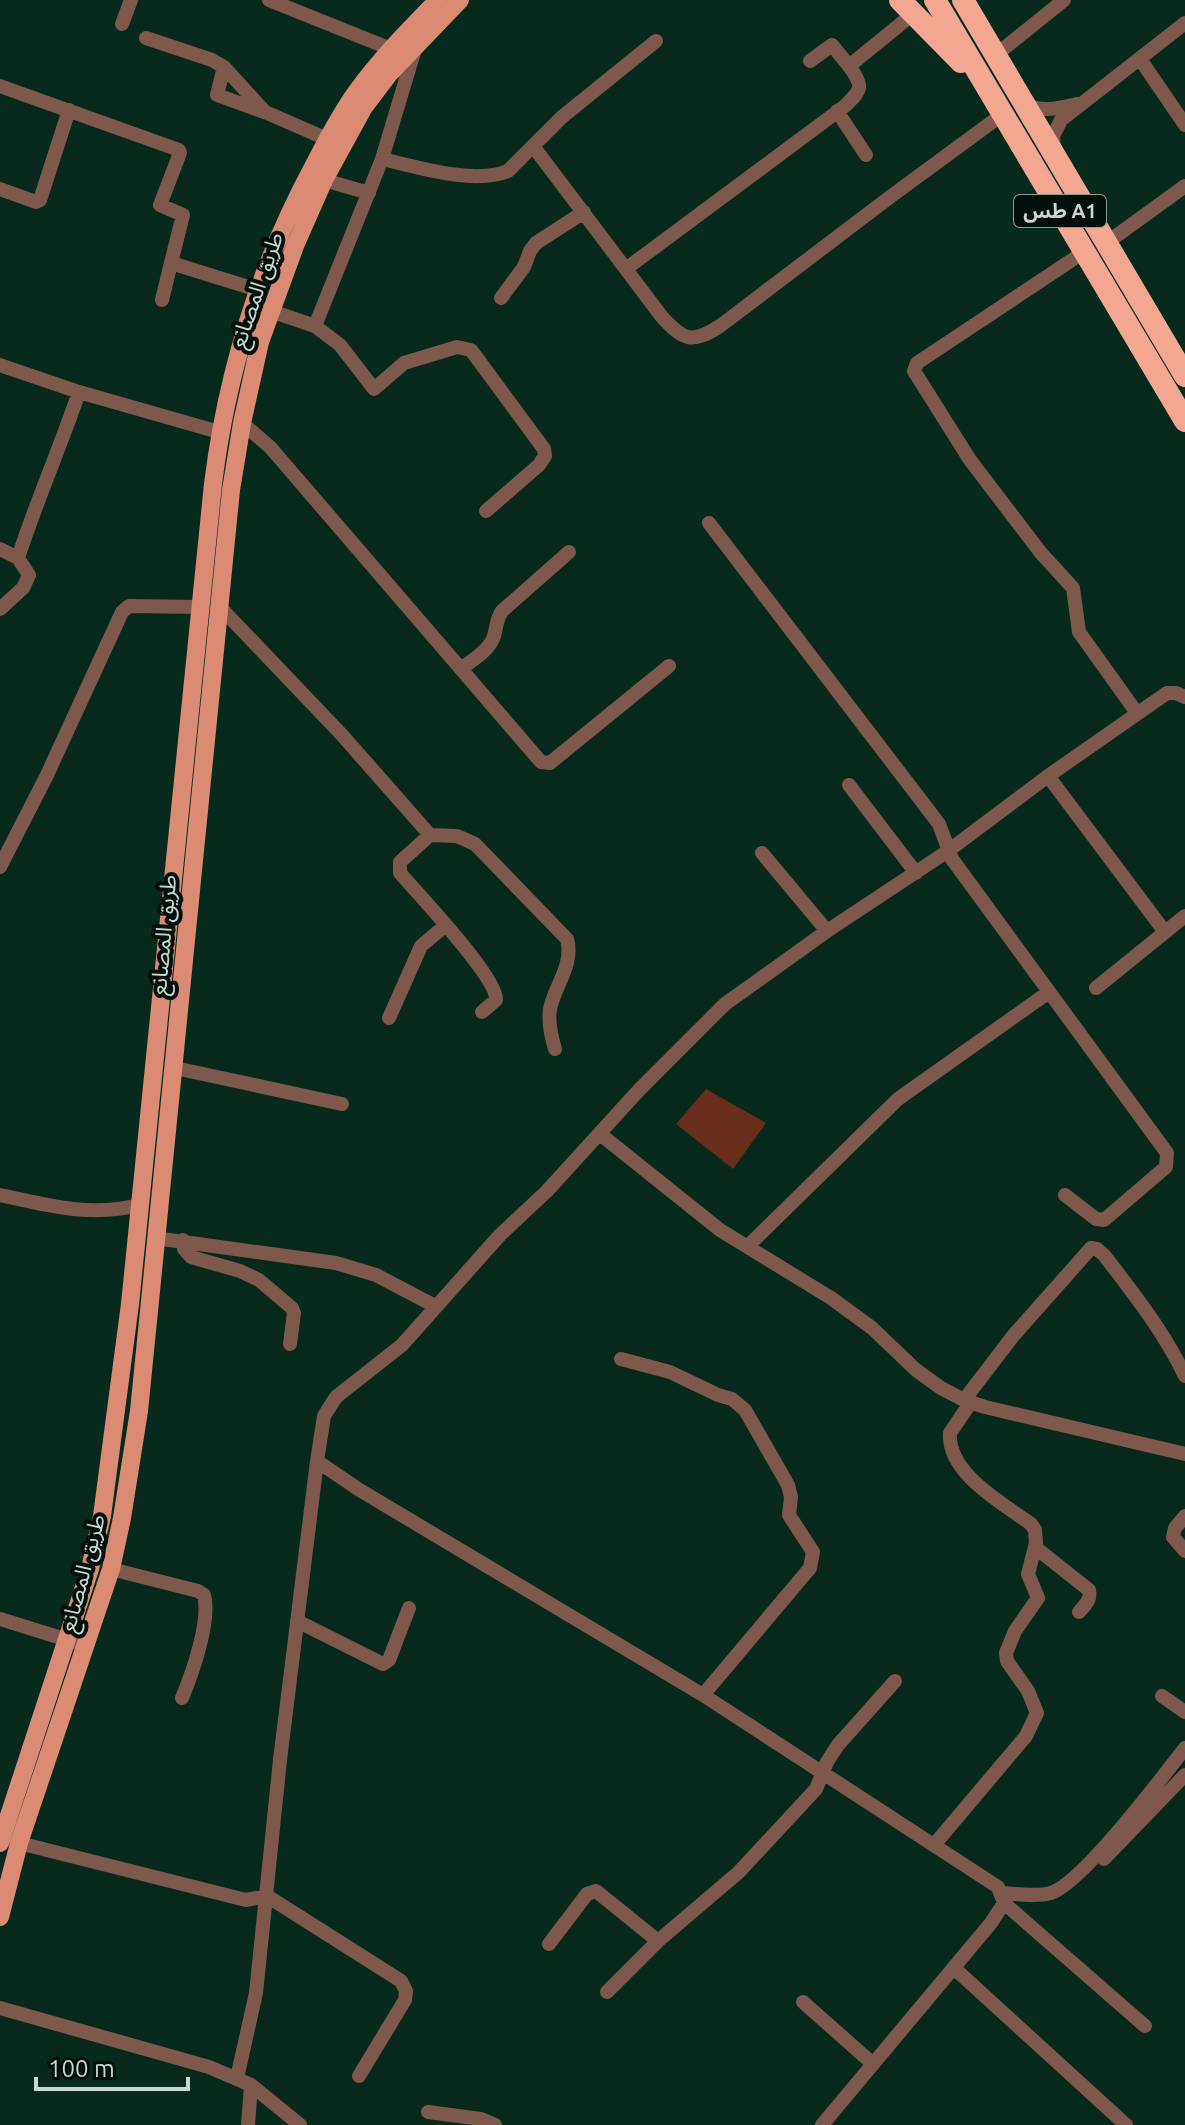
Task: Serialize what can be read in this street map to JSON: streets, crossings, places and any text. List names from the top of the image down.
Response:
{
  "streets": {
    "highway": ["طس A1"],
    "main road": ["طريق المصانع"]
  },
  "scale_bar": "100 m"
}
